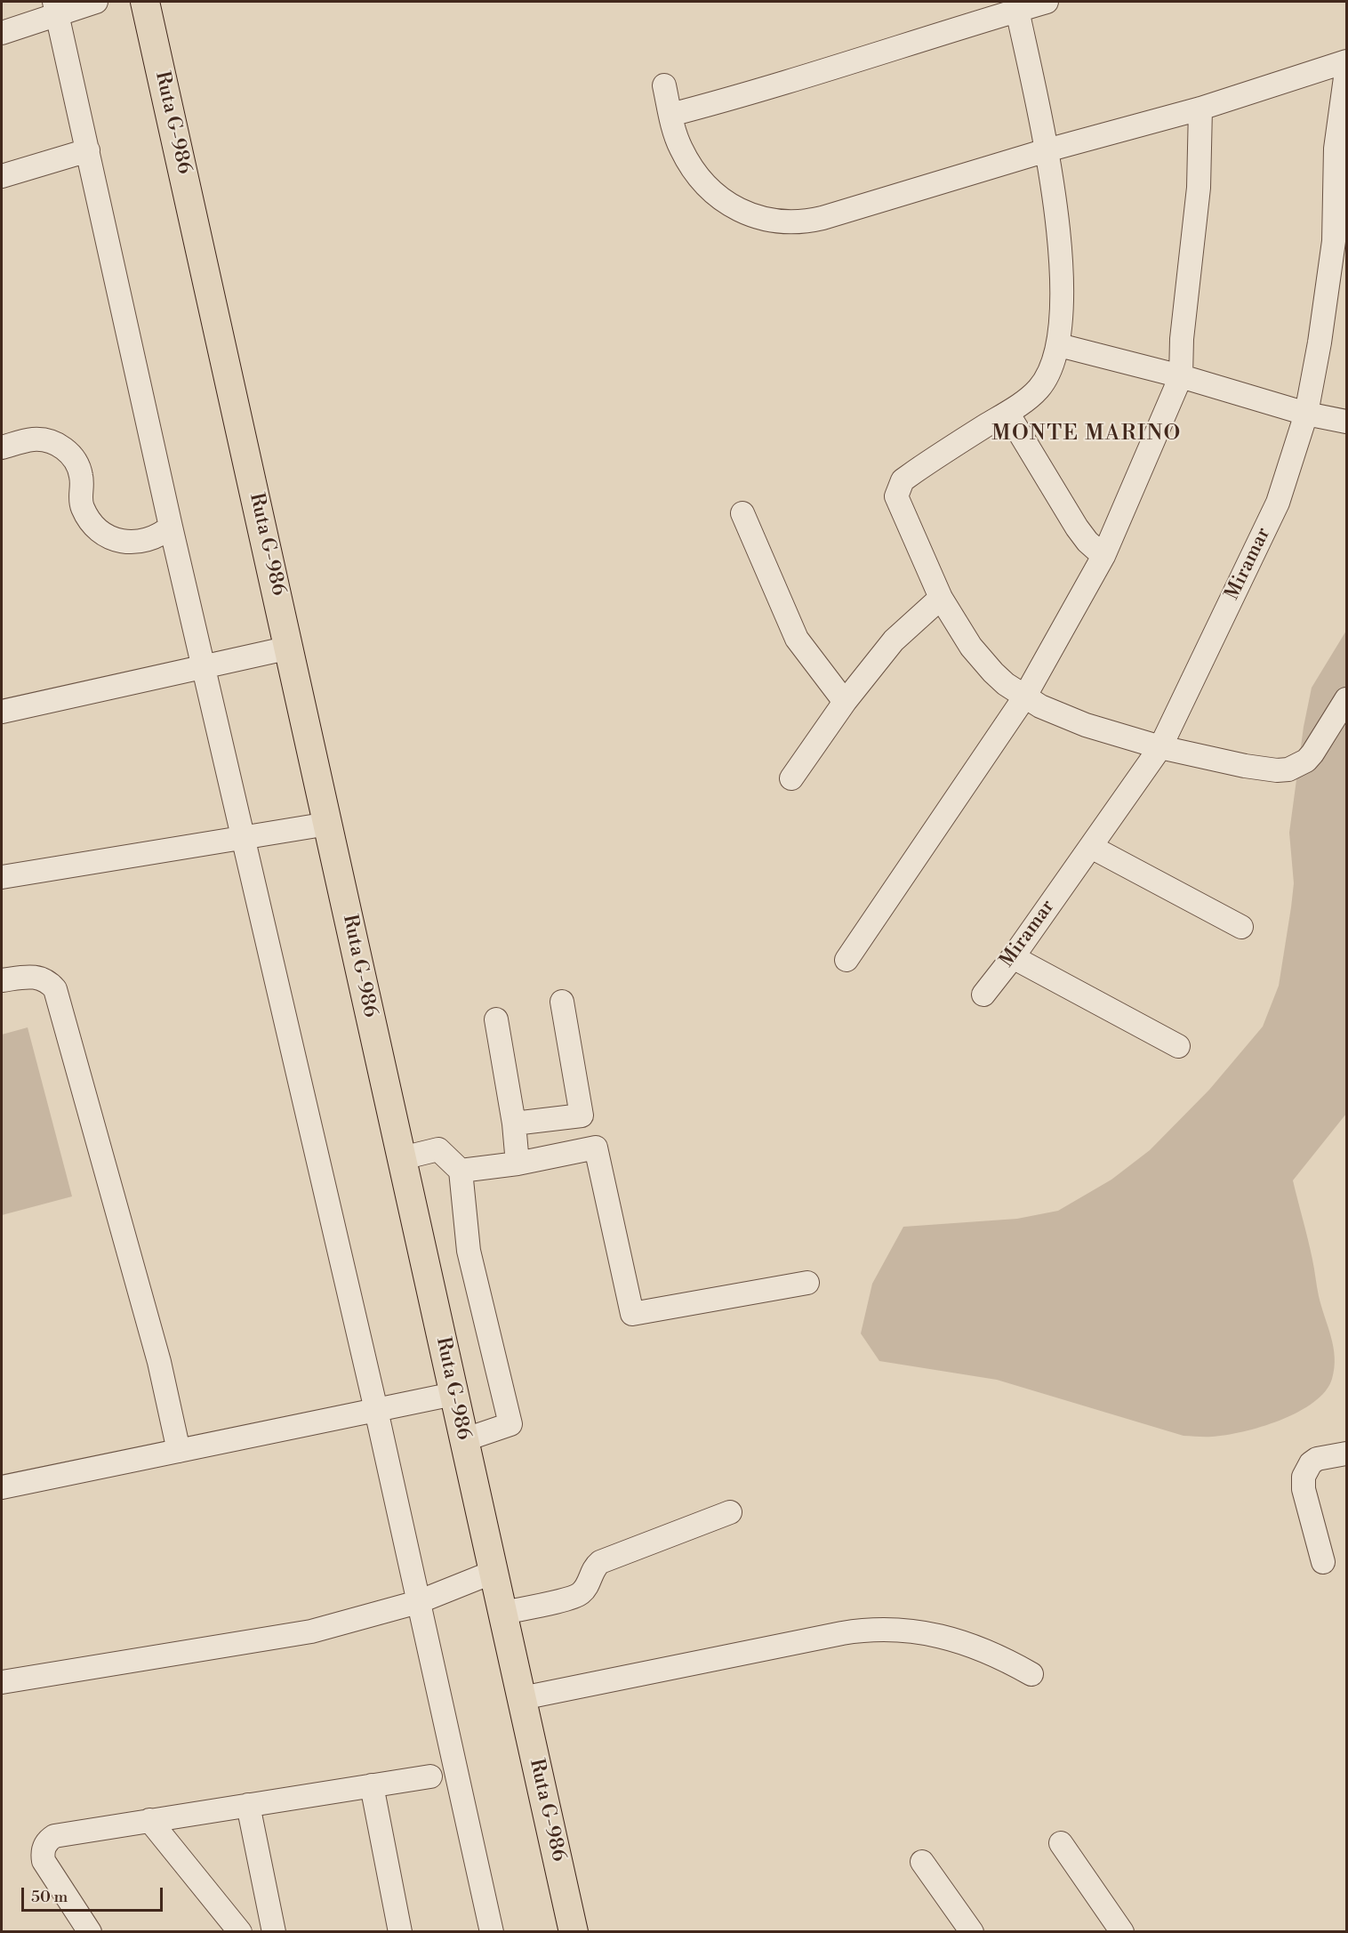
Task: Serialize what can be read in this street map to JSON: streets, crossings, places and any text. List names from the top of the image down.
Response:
{
  "streets": {
    "main road": ["Ruta G-986"],
    "street": ["Miramar"]
  },
  "districts": ["MONTE MARINO"],
  "scale_bar": "50 m"
}
